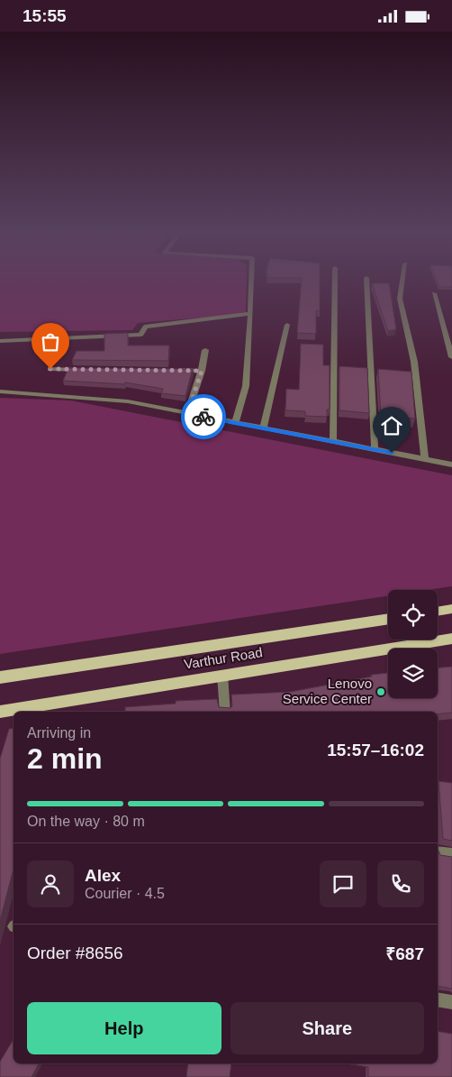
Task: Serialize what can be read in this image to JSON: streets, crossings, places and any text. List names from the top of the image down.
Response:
{
  "streets": {
    "main road": ["Varthur Road"]
  },
  "places": ["Lenovo Service Center"],
  "page": {
    "status": "15:55",
    "heading": ["2 min", "Arriving in", "15:57–16:02"],
    "panel": [
      "Alex",
      "Courier · 4.5",
      "Order #8656",
      "₹687"
    ],
    "bar": "On the way · 80 m",
    "buttons": ["Help", "Share"]
  }
}
